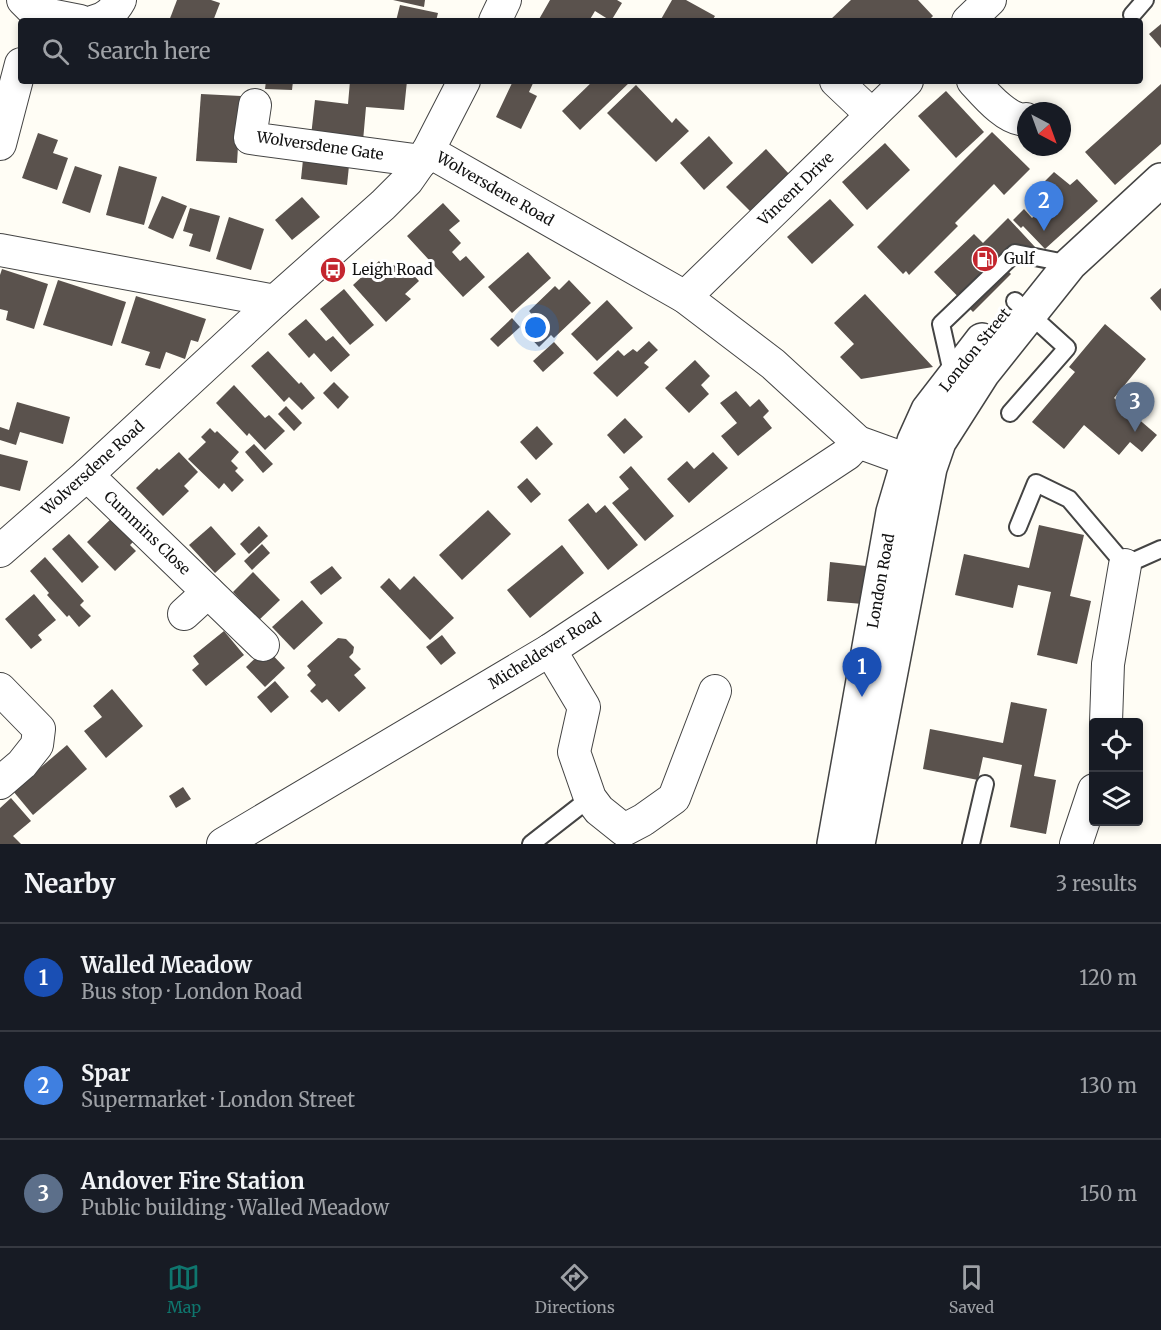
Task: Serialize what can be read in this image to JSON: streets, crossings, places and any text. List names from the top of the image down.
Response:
{
  "streets": {
    "street": [
      "Wolversdene Gate",
      "Wolversdene Road",
      "Vincent Drive",
      "London Street",
      "Cummins Close",
      "London Road",
      "Micheldever Road"
    ]
  },
  "crossings": [
    ["Wolversdene Gate", "Wolversdene Road"],
    ["Wolversdene Road", "Vincent Drive"],
    ["Wolversdene Road", "London Street"],
    ["Wolversdene Road", "Cummins Close"],
    ["Wolversdene Road", "London Road"],
    ["Wolversdene Road", "Micheldever Road"],
    ["London Street", "London Road"]
  ],
  "places": {
    "fuel station": ["Gulf"],
    "bus stop": ["Leigh Road"]
  },
  "north": "bottom right",
  "page": {
    "search": "Search here",
    "pins": ["2", "3", "1"],
    "heading": ["Nearby", "3 results"],
    "list": [
      {
        "mark": "1",
        "name": "Walled Meadow",
        "note": "Bus stop · London Road",
        "value": "120 m"
      },
      {
        "mark": "2",
        "name": "Spar",
        "note": "Supermarket · London Street",
        "value": "130 m"
      },
      {
        "mark": "3",
        "name": "Andover Fire Station",
        "note": "Public building · Walled Meadow",
        "value": "150 m"
      }
    ],
    "nav": ["Map", "Directions", "Saved"]
  }
}
